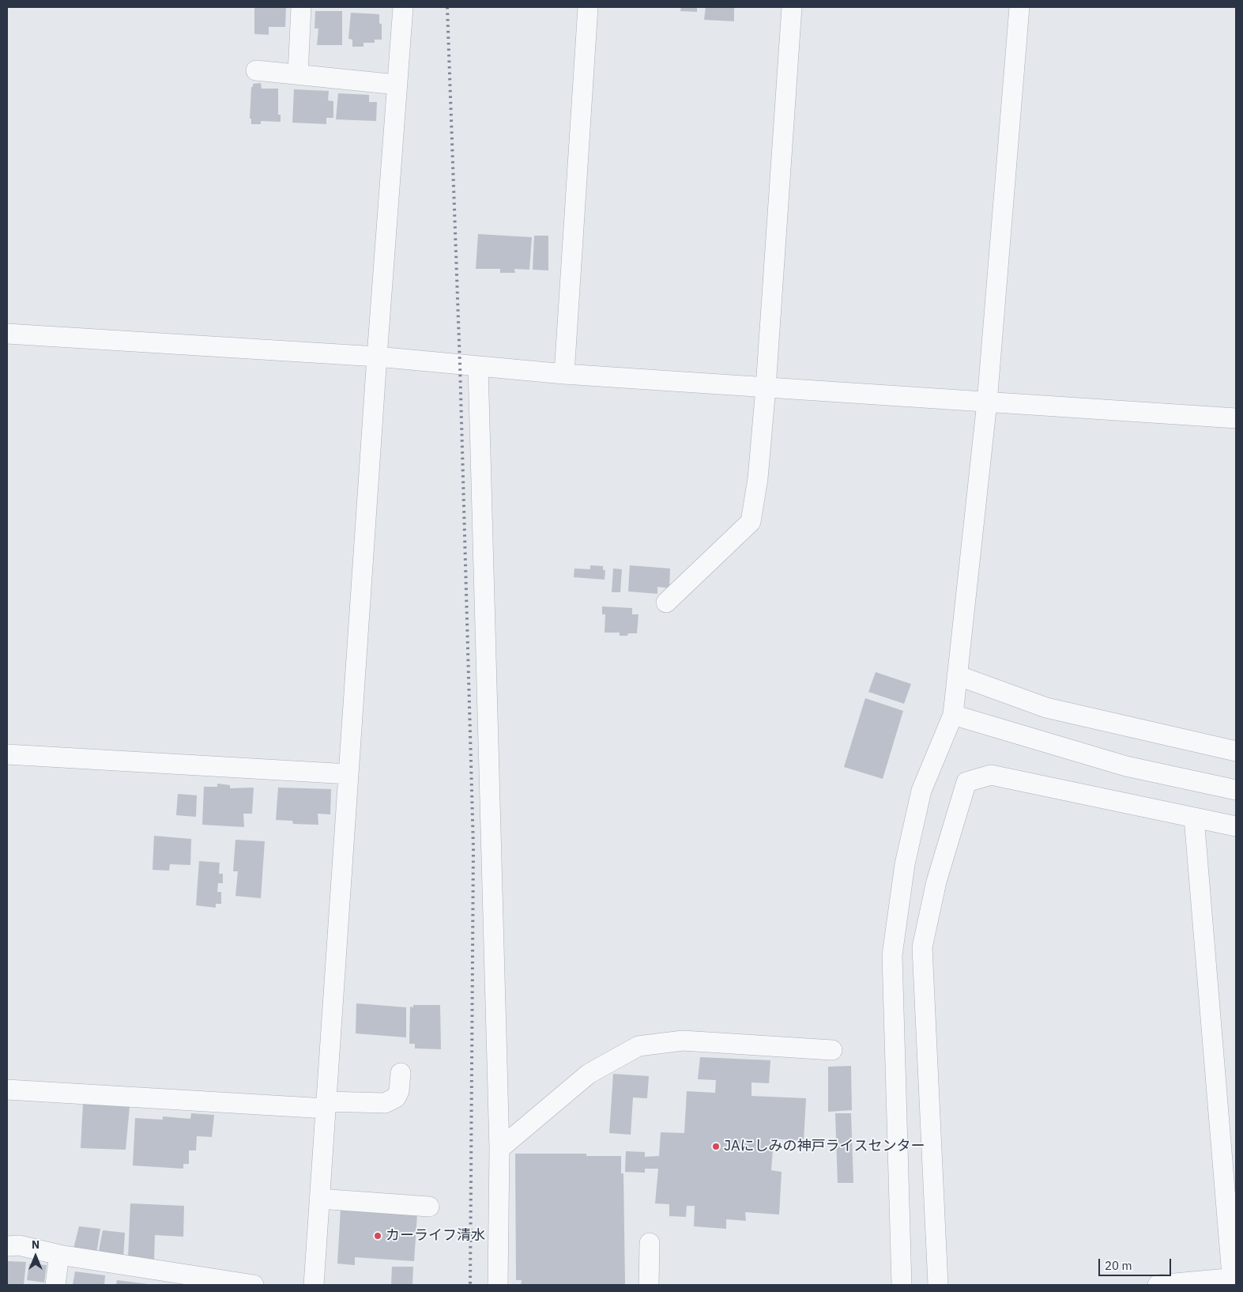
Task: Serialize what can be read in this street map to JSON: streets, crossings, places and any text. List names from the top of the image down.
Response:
{
  "places": ["JAにしみの神戸ライスセンター", "カーライフ清水"],
  "scale_bar": "20 m",
  "north": "top"
}
